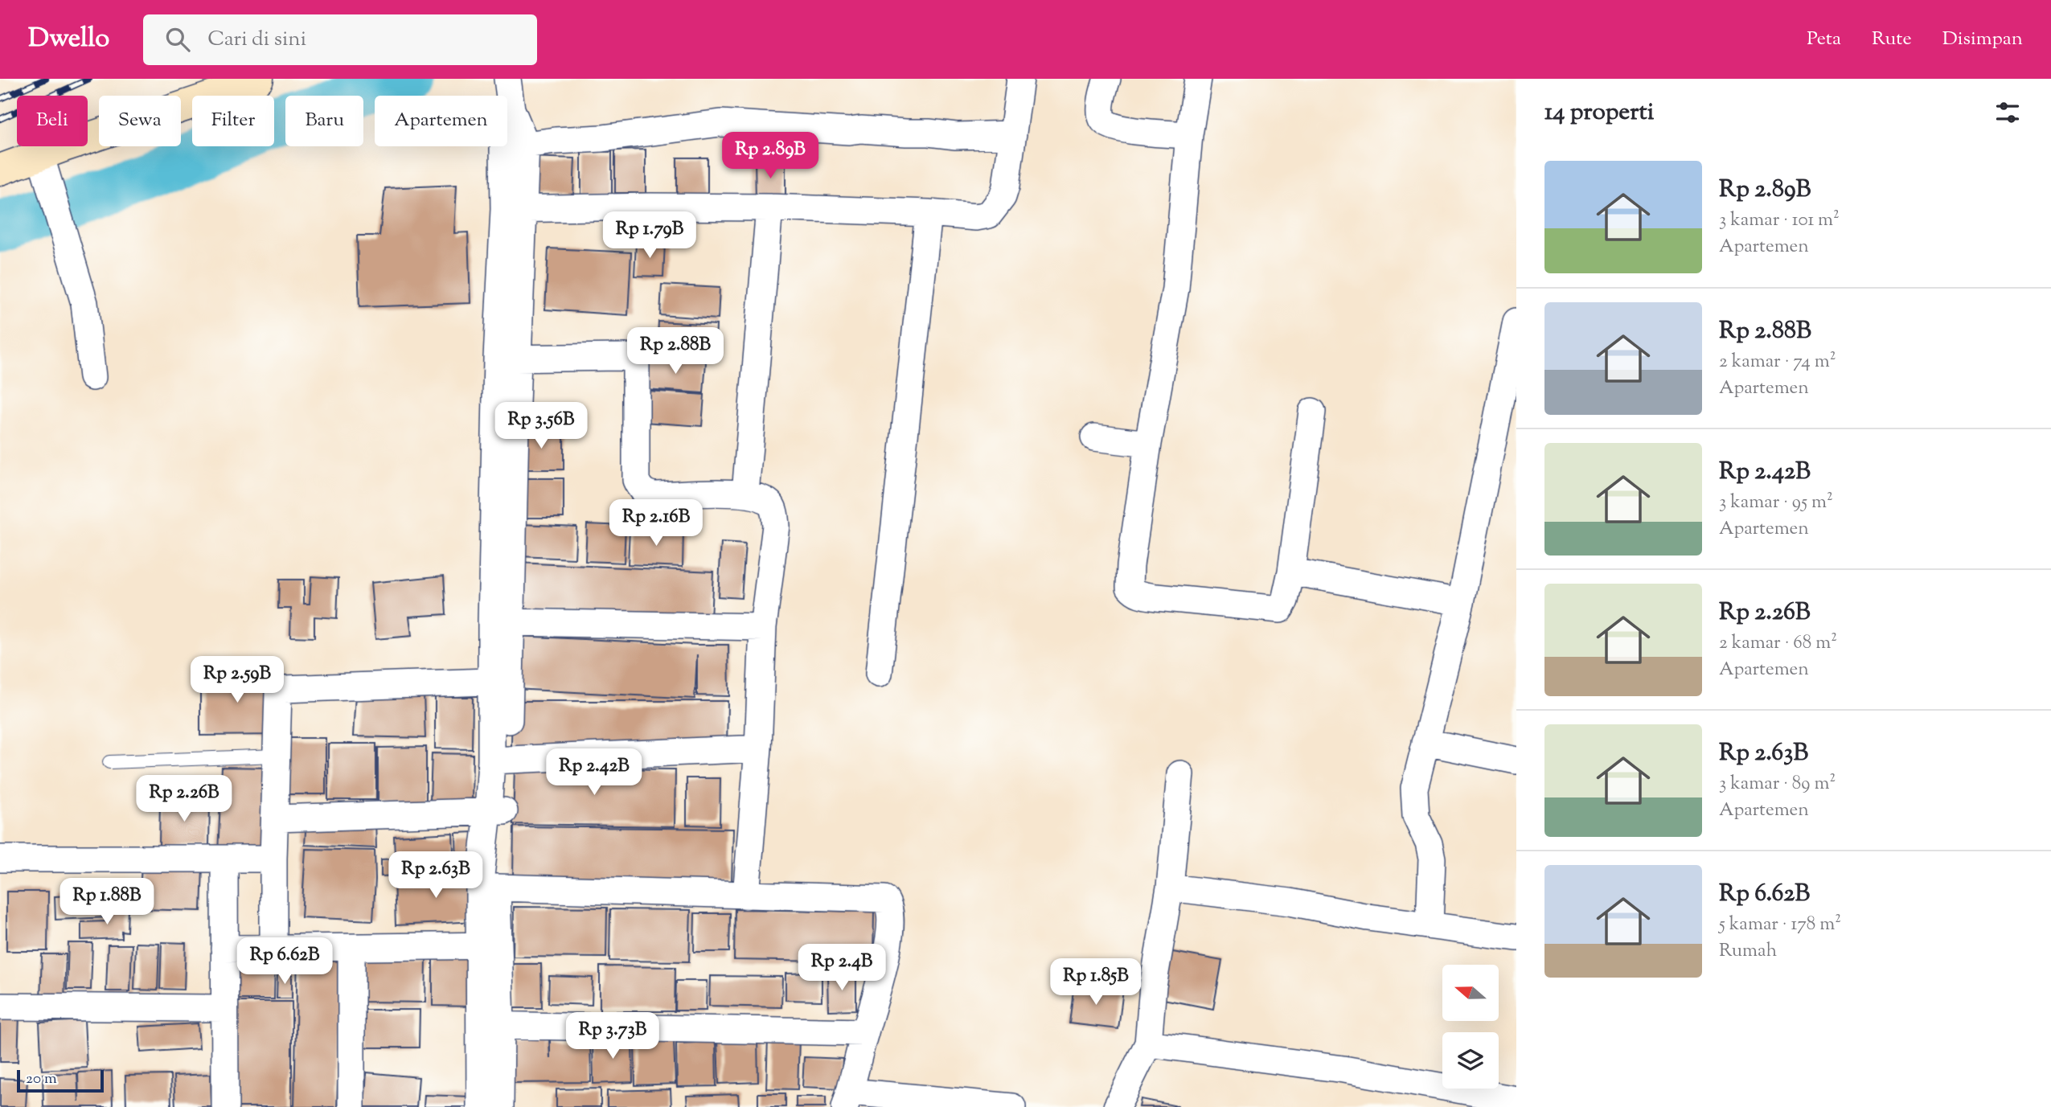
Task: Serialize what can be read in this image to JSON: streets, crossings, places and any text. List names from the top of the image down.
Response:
{
  "scale_bar": "20 m",
  "north": "left",
  "page": {
    "header": "Dwello",
    "search": "Cari di sini",
    "nav": ["Peta", "Rute", "Disimpan"],
    "heading": "14 properti",
    "chip": [
      "Beli",
      "Sewa",
      "Filter",
      "Baru",
      "Apartemen"
    ],
    "price": [
      "Rp 2.89B",
      "Rp 1.79B",
      "Rp 2.88B",
      "Rp 3.56B",
      "Rp 2.16B",
      "Rp 2.59B",
      "Rp 2.42B",
      "Rp 2.26B",
      "Rp 2.63B",
      "Rp 1.88B",
      "Rp 6.62B",
      "Rp 2.4B",
      "Rp 1.85B",
      "Rp 3.73B"
    ],
    "list": [
      {
        "name": "Rp 2.89B",
        "note": "3 kamar · 101 m² · Apartemen"
      },
      {
        "name": "Rp 2.88B",
        "note": "2 kamar · 74 m² · Apartemen"
      },
      {
        "name": "Rp 2.42B",
        "note": "3 kamar · 95 m² · Apartemen"
      },
      {
        "name": "Rp 2.26B",
        "note": "2 kamar · 68 m² · Apartemen"
      },
      {
        "name": "Rp 2.63B",
        "note": "3 kamar · 89 m² · Apartemen"
      },
      {
        "name": "Rp 6.62B",
        "note": "5 kamar · 178 m² · Rumah"
      }
    ],
    "scale": "20 m"
  }
}
